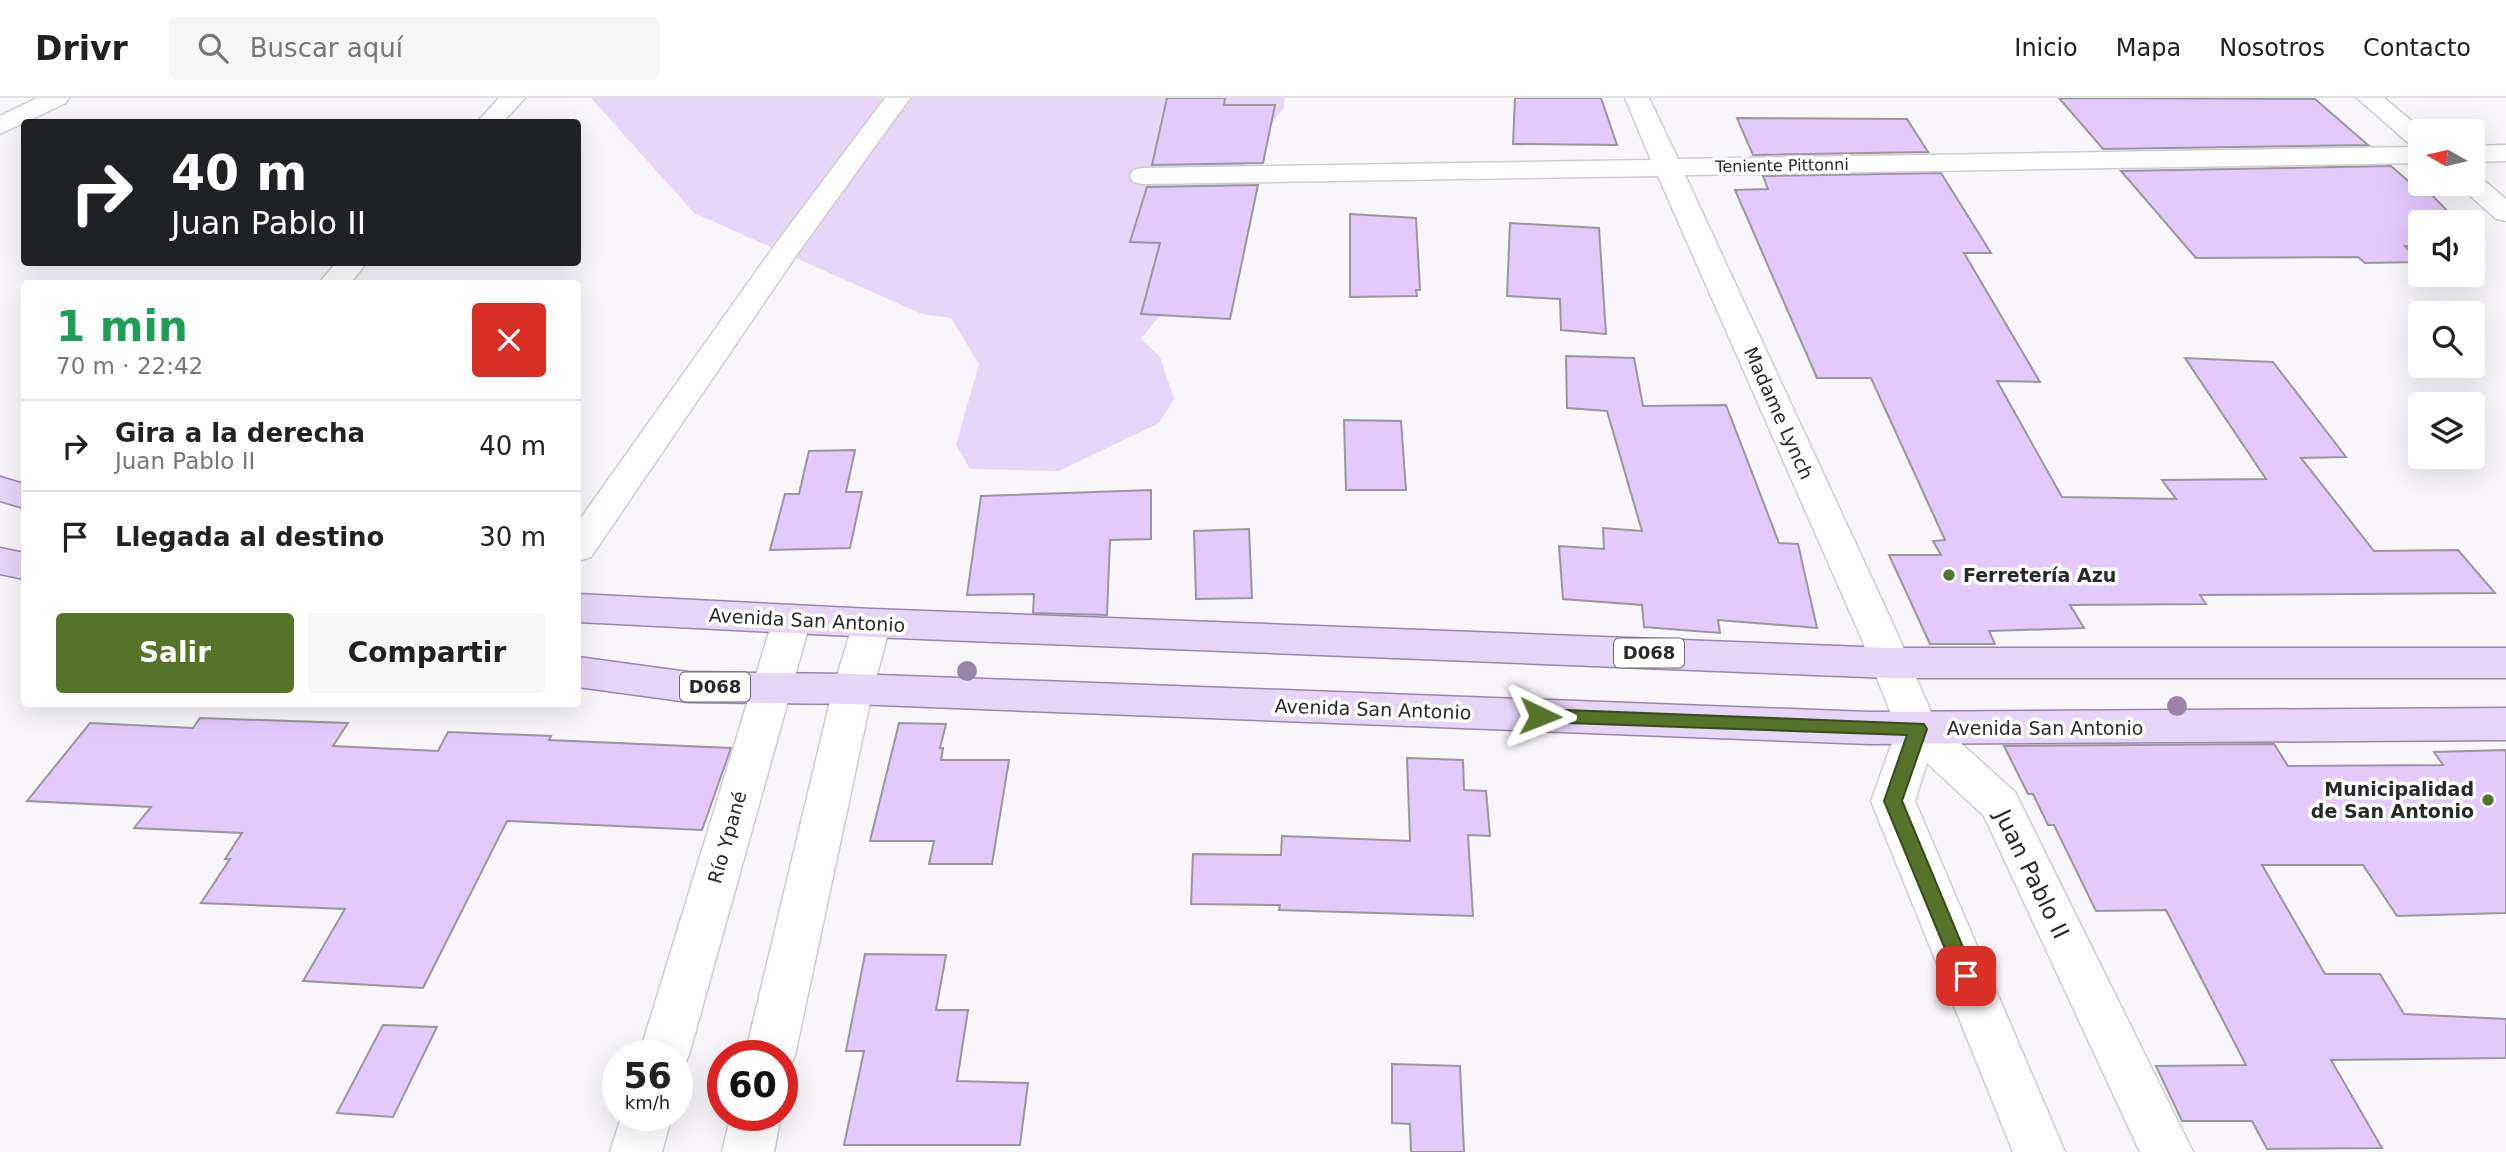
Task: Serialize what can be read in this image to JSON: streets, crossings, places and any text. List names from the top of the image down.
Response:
{
  "streets": {
    "main road": ["Avenida San Antonio", "D068"],
    "street": [
      "Teniente Pittonni",
      "Madame Lynch",
      "Río Ypané",
      "Juan Pablo II"
    ]
  },
  "crossings": [
    ["Teniente Pittonni", "Madame Lynch"],
    ["Madame Lynch", "Avenida San Antonio"],
    ["Madame Lynch", "Juan Pablo II"],
    ["Avenida San Antonio", "Río Ypané"],
    ["Avenida San Antonio", "Juan Pablo II"]
  ],
  "places": ["Ferretería Azu", "Municipalidad de San Antonio"],
  "north": "left",
  "page": {
    "header": "Drivr",
    "search": "Buscar aquí",
    "nav": [
      "Inicio",
      "Mapa",
      "Nosotros",
      "Contacto"
    ],
    "turn": ["40 m", "Juan Pablo II"],
    "heading": ["1 min", "70 m · 22:42"],
    "list": [
      {
        "name": "Gira a la derecha",
        "note": "Juan Pablo II",
        "value": "40 m"
      },
      {
        "name": "Llegada al destino",
        "value": "30 m"
      }
    ],
    "buttons": ["Salir", "Compartir"],
    "speed": "56 km/h",
    "limit": "60"
  }
}
